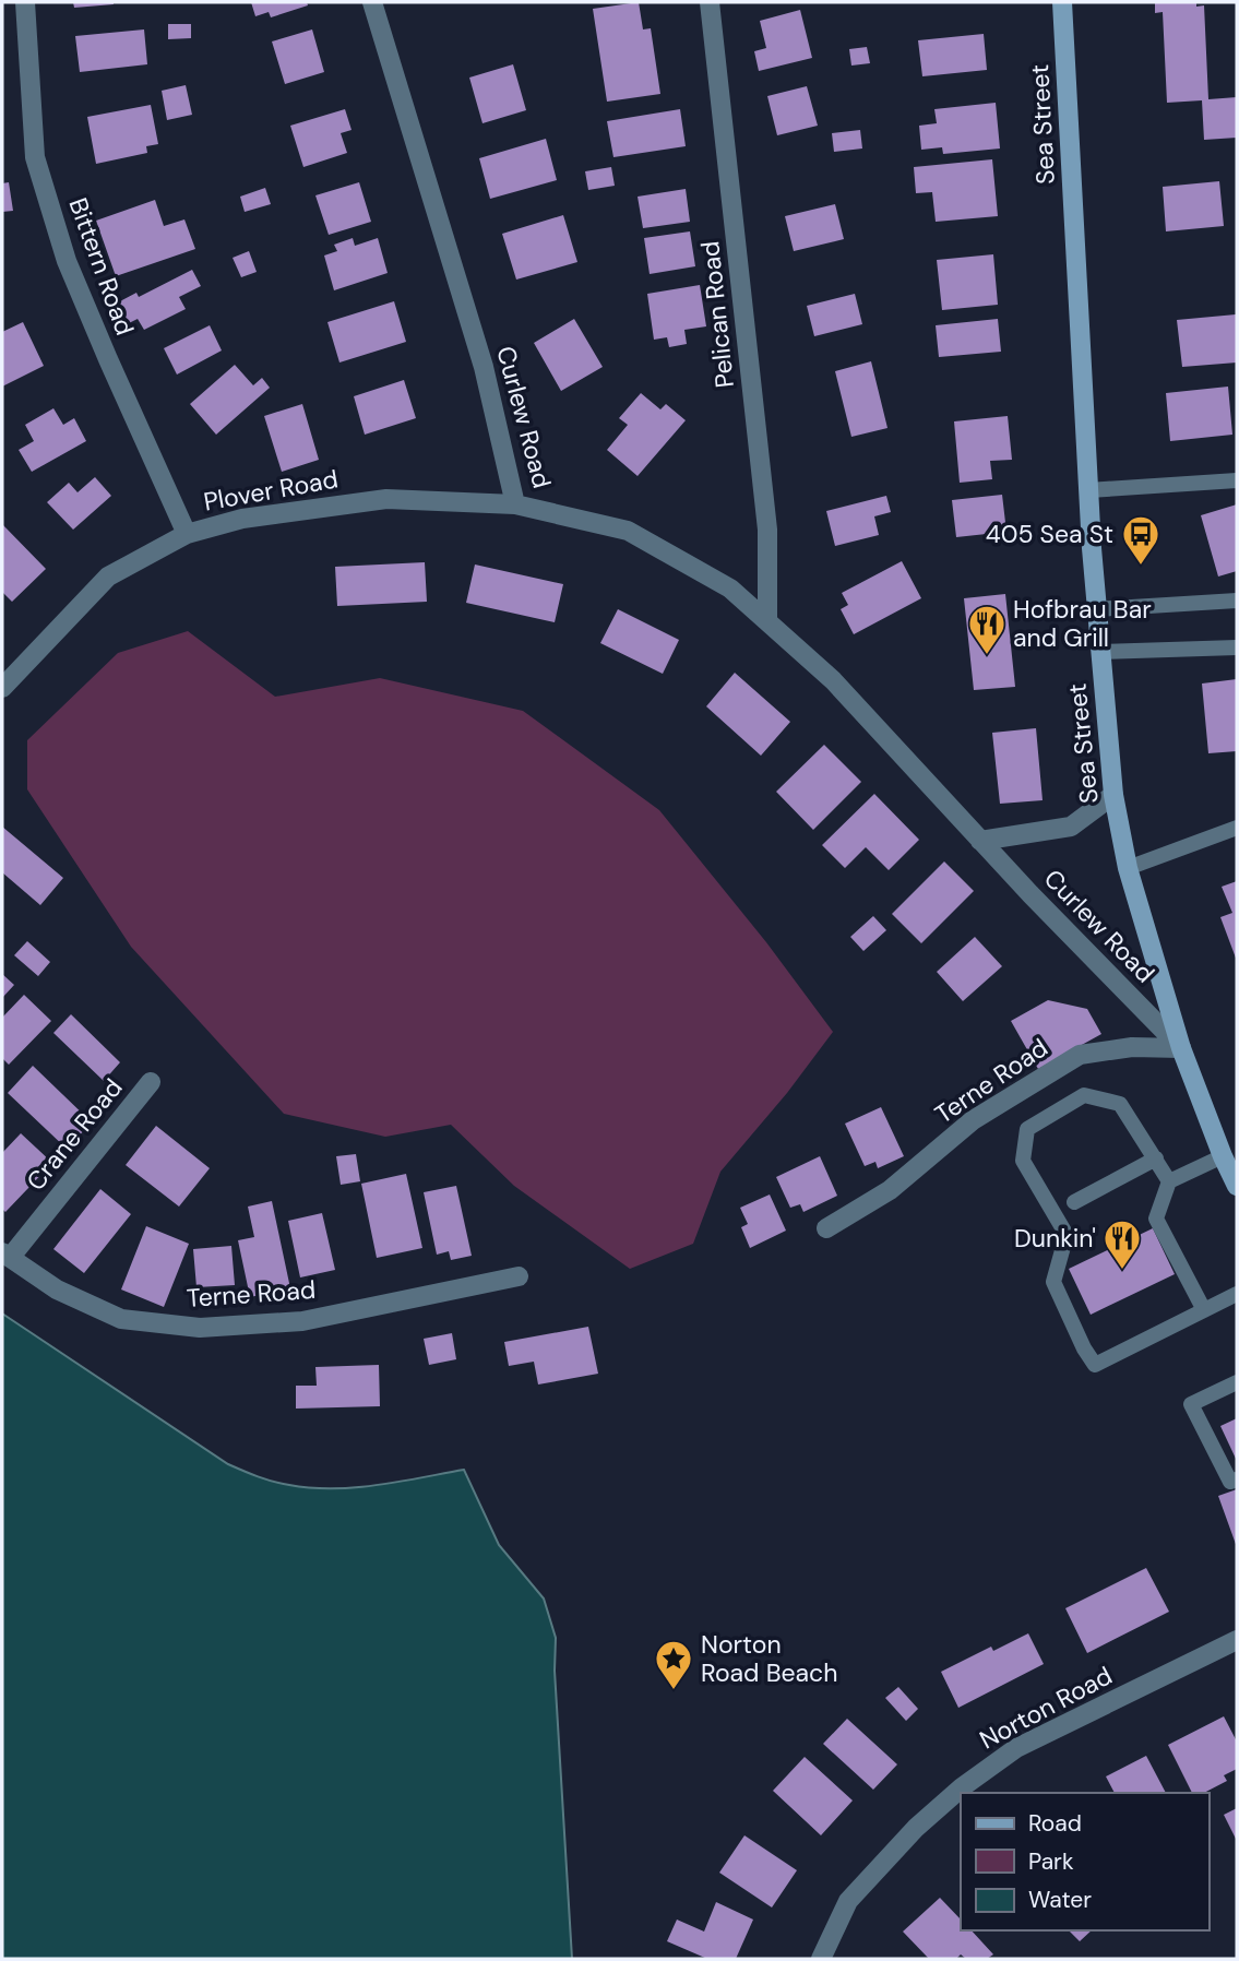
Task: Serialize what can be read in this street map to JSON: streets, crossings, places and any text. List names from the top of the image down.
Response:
{
  "streets": {
    "main road": ["Sea Street"],
    "street": [
      "Bittern Road",
      "Pelican Road",
      "Curlew Road",
      "Plover Road",
      "Terne Road",
      "Crane Road",
      "Norton Road"
    ]
  },
  "crossings": [
    ["Sea Street", "Curlew Road"],
    ["Sea Street", "Terne Road"],
    ["Bittern Road", "Plover Road"],
    ["Pelican Road", "Curlew Road"],
    ["Curlew Road", "Plover Road"],
    ["Curlew Road", "Terne Road"],
    ["Terne Road", "Crane Road"]
  ],
  "places": {
    "bus stop": ["405 Sea St"],
    "restaurant": ["Hofbrau Bar and Grill", "Dunkin'"],
    "place": ["Norton Road Beach"]
  },
  "legend": ["Road", "Park", "Water"]
}
